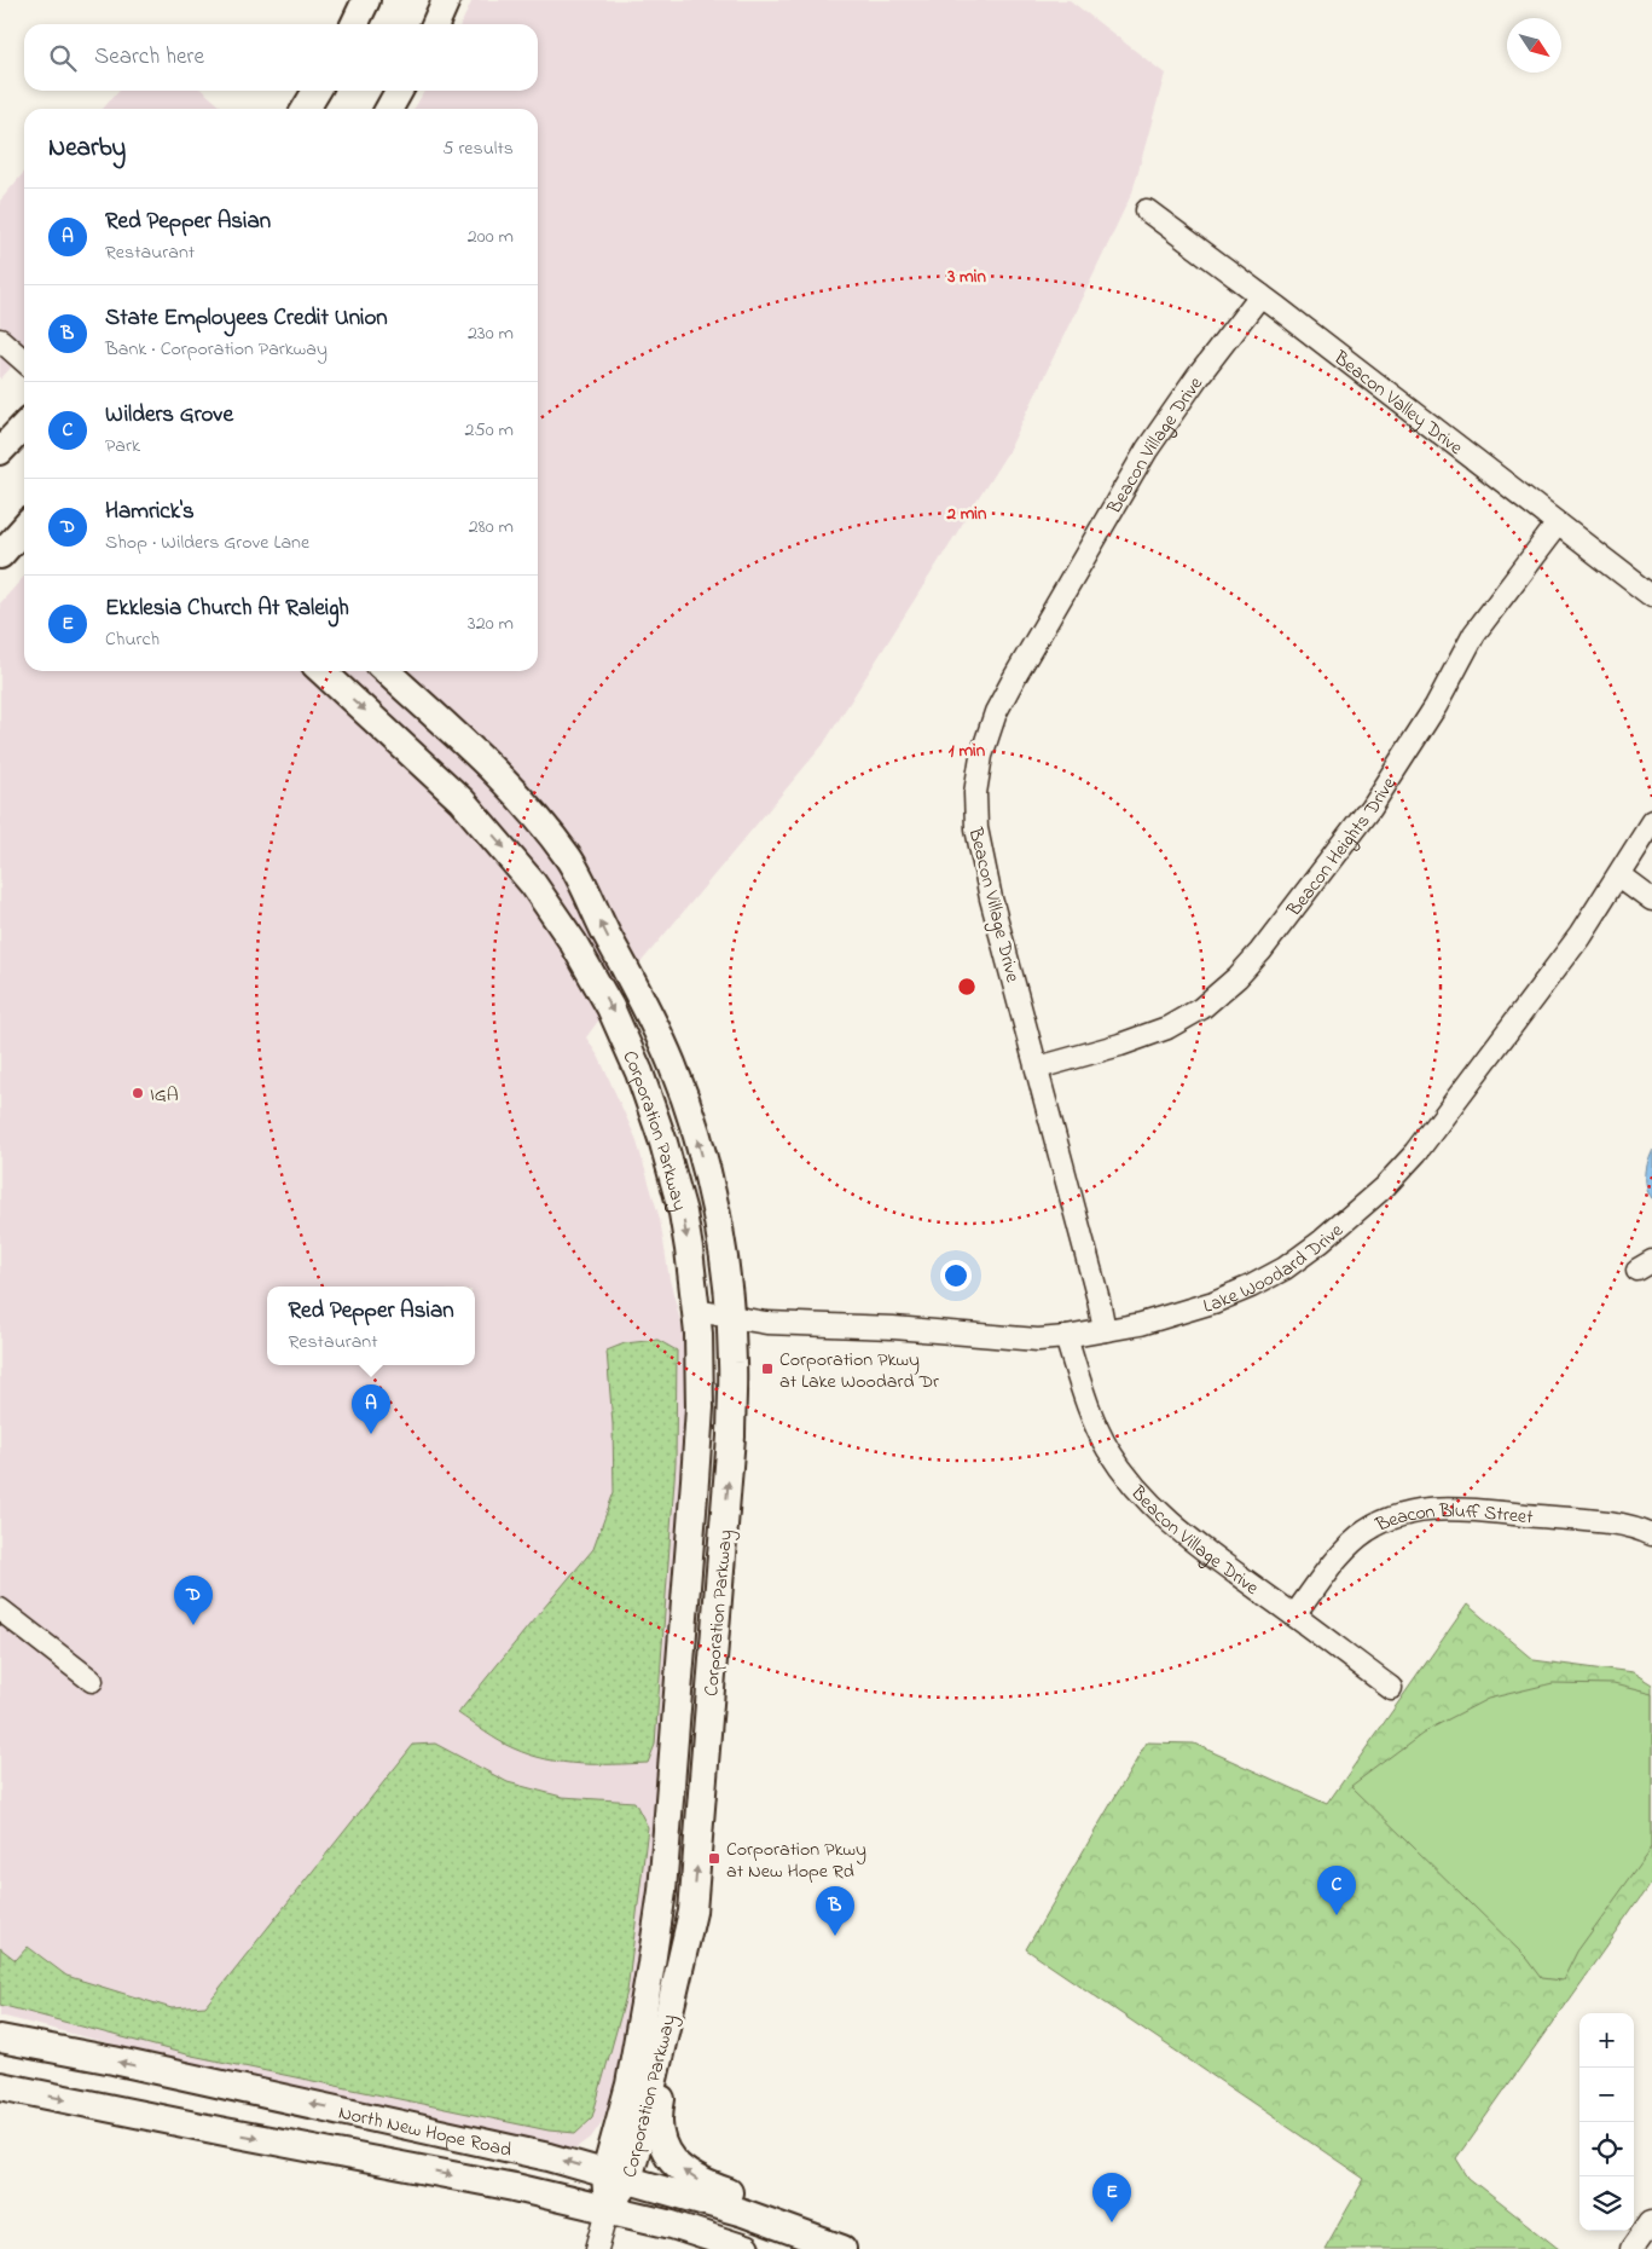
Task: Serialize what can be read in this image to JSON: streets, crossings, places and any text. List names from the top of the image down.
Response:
{
  "streets": {
    "main road": ["Corporation Parkway", "North New Hope Road"],
    "street": [
      "Beacon Valley Drive",
      "Beacon Village Drive",
      "Beacon Heights Drive",
      "Lake Woodard Drive",
      "Beacon Bluff Street"
    ]
  },
  "crossings": [
    ["Beacon Valley Drive", "Beacon Village Drive"],
    ["Beacon Valley Drive", "Beacon Heights Drive"],
    ["Beacon Village Drive", "Beacon Heights Drive"],
    ["Beacon Village Drive", "Lake Woodard Drive"],
    ["Beacon Village Drive", "Beacon Bluff Street"],
    ["Corporation Parkway", "Lake Woodard Drive"],
    ["Corporation Parkway", "North New Hope Road"]
  ],
  "places": {
    "other": ["IGA"],
    "transit": ["Corporation Pkwy at Lake Woodard Dr", "Corporation Pkwy at New Hope Rd"]
  },
  "north": "bottom right",
  "page": {
    "search": "Search here",
    "heading": ["Nearby", "5 results"],
    "list": [
      {
        "mark": "A",
        "name": "Red Pepper Asian",
        "note": "Restaurant",
        "value": "200 m"
      },
      {
        "mark": "B",
        "name": "State Employees Credit Union",
        "note": "Bank · Corporation Parkway",
        "value": "230 m"
      },
      {
        "mark": "C",
        "name": "Wilders Grove",
        "note": "Park",
        "value": "250 m"
      },
      {
        "mark": "D",
        "name": "Hamrick's",
        "note": "Shop · Wilders Grove Lane",
        "value": "280 m"
      },
      {
        "mark": "E",
        "name": "Ekklesia Church At Raleigh",
        "note": "Church",
        "value": "320 m"
      }
    ],
    "popup": ["Red Pepper Asian", "Restaurant"],
    "pins": [
      "A",
      "D",
      "C",
      "B",
      "E"
    ],
    "map_buttons": ["+", "−"]
  },
  "rings": ["3 min", "2 min", "1 min"]
}
